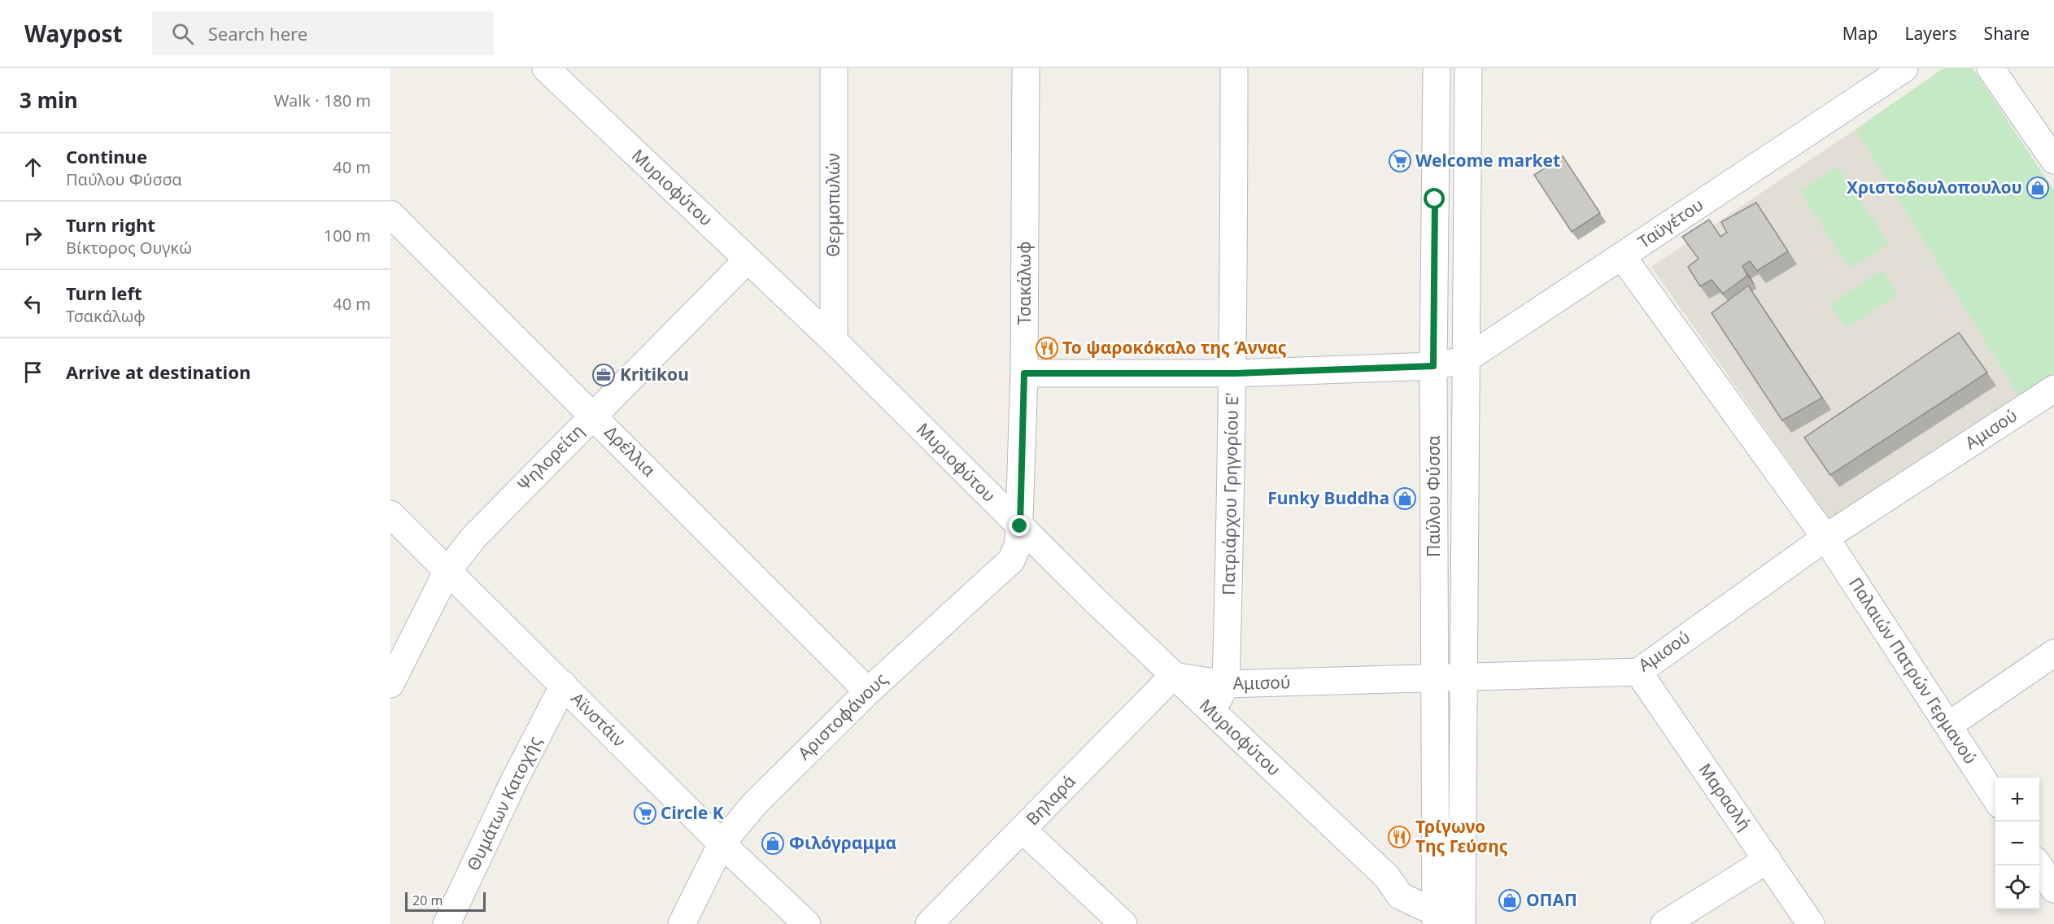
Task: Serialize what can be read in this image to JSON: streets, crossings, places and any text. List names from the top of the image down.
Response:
{
  "streets": {
    "street": [
      "Μυριοφύτου",
      "Θερμοπυλών",
      "Ταϋγέτου",
      "Τσακάλωφ",
      "Αμισού",
      "Δρέλλια",
      "Ψηλορείτη",
      "Πατριάρχου Γρηγορίου Ε'",
      "Παύλου Φύσσα",
      "Παλαιών Πατρών Γερμανού",
      "Αριστοφάνους",
      "Αϊνστάιν",
      "Μαρασλή",
      "Βηλαρά",
      "Θυμάτων Κατοχής"
    ]
  },
  "crossings": [
    ["Μυριοφύτου", "Θερμοπυλών"],
    ["Μυριοφύτου", "Τσακάλωφ"],
    ["Μυριοφύτου", "Αμισού"],
    ["Μυριοφύτου", "Ψηλορείτη"],
    ["Μυριοφύτου", "Πατριάρχου Γρηγορίου Ε'"],
    ["Μυριοφύτου", "Παύλου Φύσσα"],
    ["Μυριοφύτου", "Αριστοφάνους"],
    ["Μυριοφύτου", "Βηλαρά"],
    ["Ταϋγέτου", "Τσακάλωφ"],
    ["Ταϋγέτου", "Πατριάρχου Γρηγορίου Ε'"],
    ["Ταϋγέτου", "Παύλου Φύσσα"],
    ["Ταϋγέτου", "Παλαιών Πατρών Γερμανού"],
    ["Τσακάλωφ", "Αριστοφάνους"],
    ["Αμισού", "Πατριάρχου Γρηγορίου Ε'"],
    ["Αμισού", "Παύλου Φύσσα"],
    ["Αμισού", "Παλαιών Πατρών Γερμανού"],
    ["Αμισού", "Μαρασλή"],
    ["Αμισού", "Βηλαρά"],
    ["Δρέλλια", "Ψηλορείτη"],
    ["Δρέλλια", "Αριστοφάνους"],
    ["Ψηλορείτη", "Αϊνστάιν"],
    ["Αριστοφάνους", "Αϊνστάιν"],
    ["Αϊνστάιν", "Θυμάτων Κατοχής"]
  ],
  "places": {
    "supermarket": ["Welcome market", "Circle K"],
    "shop": [
      "Χριστοδουλοπουλου",
      "Funky Buddha",
      "Φιλόγραμμα",
      "ΟΠΑΠ"
    ],
    "restaurant": ["Το ψαροκόκαλο της Άννας", "Τρίγωνο Της Γεύσης"],
    "office": ["Kritikou"]
  },
  "scale_bar": "20 m",
  "page": {
    "header": "Waypost",
    "search": "Search here",
    "nav": ["Map", "Layers", "Share"],
    "heading": ["3 min", "Walk · 180 m"],
    "list": [
      ["Continue", "Παύλου Φύσσα", "40 m"],
      ["Turn right", "Βίκτορος Ουγκώ", "100 m"],
      ["Turn left", "Τσακάλωφ", "40 m"],
      "Arrive at destination"
    ],
    "map_buttons": ["+", "−"],
    "scale": "20 m"
  }
}
